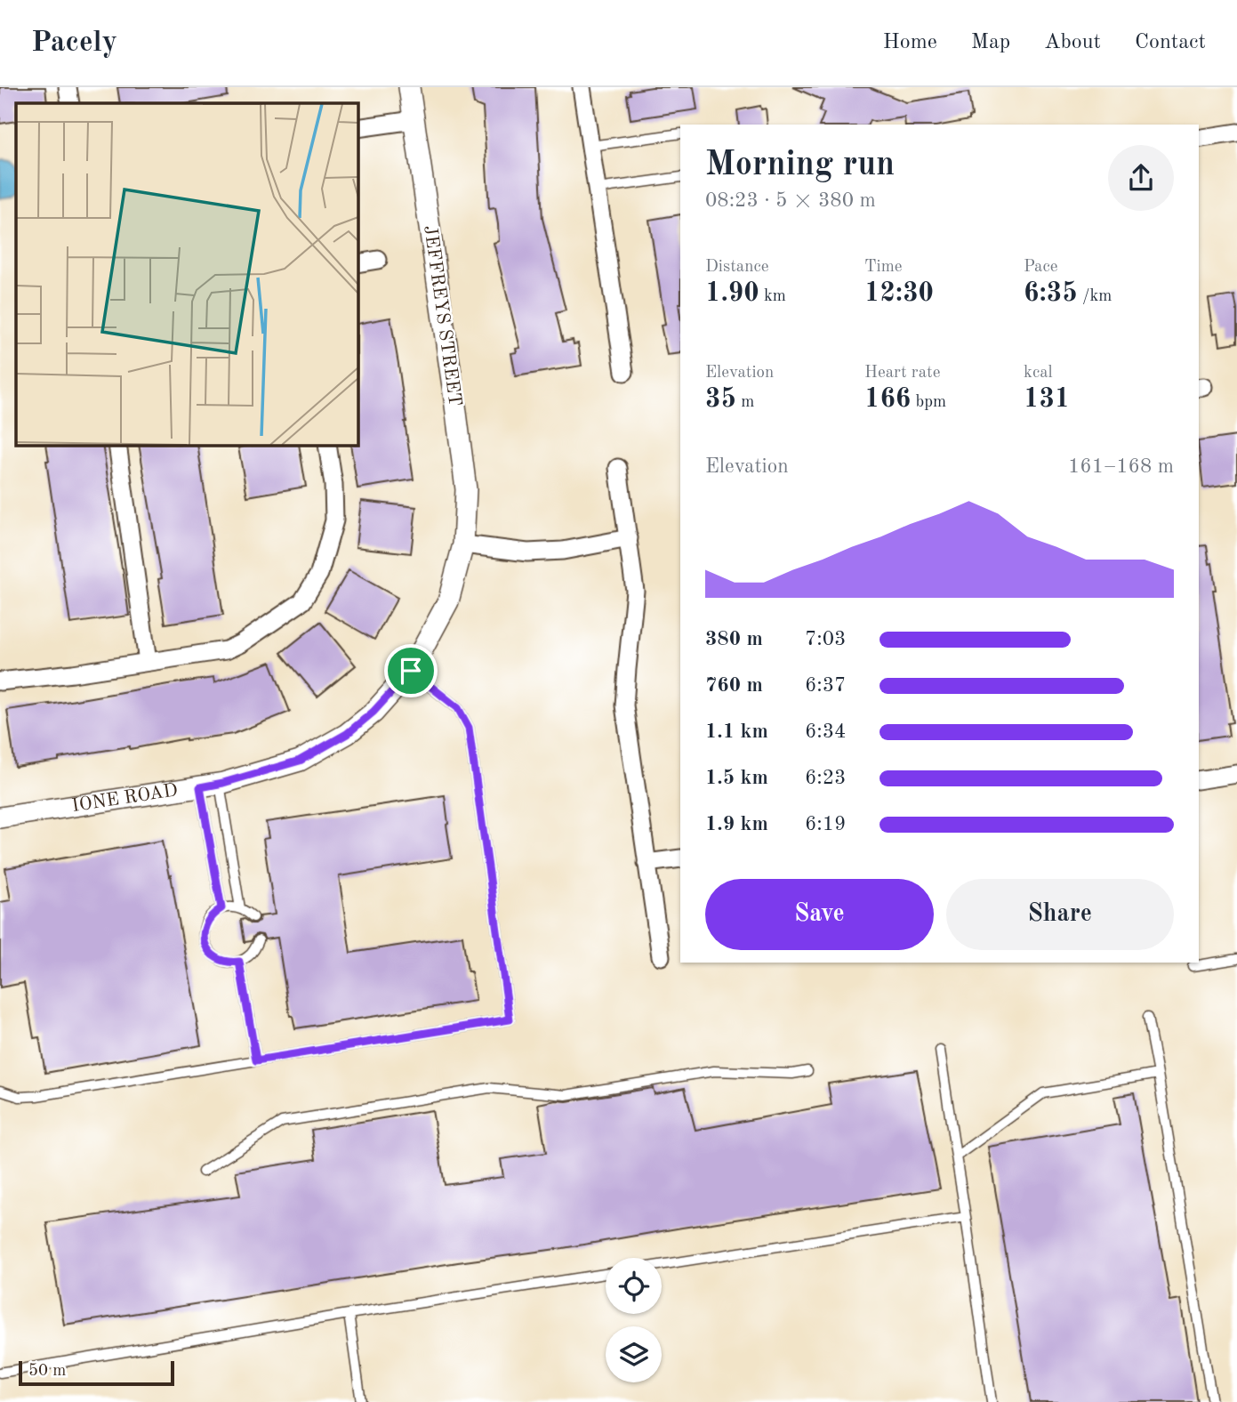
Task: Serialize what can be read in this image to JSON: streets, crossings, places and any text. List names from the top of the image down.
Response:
{
  "streets": {
    "street": ["JEFFREYS STREET", "IONE ROAD"]
  },
  "crossings": [
    ["JEFFREYS STREET", "IONE ROAD"]
  ],
  "scale_bar": "50 m",
  "page": {
    "header": "Pacely",
    "nav": [
      "Home",
      "Map",
      "About",
      "Contact"
    ],
    "heading": ["Morning run", "08:23 · 5 × 380 m"],
    "stats": [
      ["Distance", "1.90 km"],
      ["Time", "12:30"],
      ["Pace", "6:35 /km"],
      ["Elevation", "35 m"],
      ["Heart rate", "166 bpm"],
      ["kcal", "131"]
    ],
    "chart": ["Elevation", "161–168 m"],
    "list": [
      {
        "name": "380 m",
        "note": "7:03"
      },
      {
        "name": "760 m",
        "note": "6:37"
      },
      {
        "name": "1.1 km",
        "note": "6:34"
      },
      {
        "name": "1.5 km",
        "note": "6:23"
      },
      {
        "name": "1.9 km",
        "note": "6:19"
      }
    ],
    "buttons": ["Save", "Share"],
    "scale": "50 m"
  }
}
